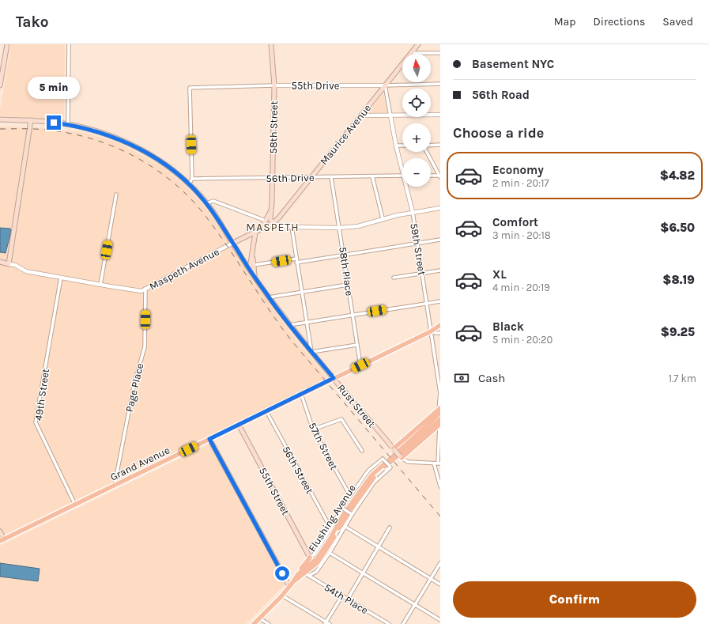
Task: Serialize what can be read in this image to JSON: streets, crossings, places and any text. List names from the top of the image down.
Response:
{
  "streets": {
    "main road": [
      "58th Street",
      "Maurice Avenue",
      "Maspeth Avenue",
      "Rust Street",
      "Grand Avenue",
      "55th Street",
      "Flushing Avenue"
    ],
    "street": [
      "55th Drive",
      "56th Drive",
      "59th Street",
      "58th Place",
      "Page Place",
      "49th Street",
      "57th Street",
      "56th Street",
      "54th Place"
    ]
  },
  "crossings": [
    ["55th Drive", "58th Street"],
    ["55th Drive", "Maurice Avenue"],
    ["55th Drive", "56th Drive"],
    ["55th Drive", "59th Street"],
    ["58th Street", "Maurice Avenue"],
    ["58th Street", "56th Drive"],
    ["58th Street", "Maspeth Avenue"],
    ["Maurice Avenue", "56th Drive"],
    ["Maurice Avenue", "59th Street"],
    ["Maurice Avenue", "Maspeth Avenue"],
    ["56th Drive", "58th Place"],
    ["59th Street", "Grand Avenue"],
    ["59th Street", "Flushing Avenue"],
    ["Maspeth Avenue", "Page Place"],
    ["Maspeth Avenue", "49th Street"],
    ["Maspeth Avenue", "Rust Street"],
    ["58th Place", "Grand Avenue"],
    ["Page Place", "Grand Avenue"],
    ["49th Street", "Grand Avenue"],
    ["Rust Street", "Grand Avenue"],
    ["57th Street", "Grand Avenue"],
    ["57th Street", "Flushing Avenue"],
    ["Grand Avenue", "56th Street"],
    ["Grand Avenue", "55th Street"],
    ["56th Street", "Flushing Avenue"],
    ["55th Street", "Flushing Avenue"],
    ["Flushing Avenue", "54th Place"]
  ],
  "districts": ["MASPETH"],
  "north": "top",
  "page": {
    "header": "Tako",
    "nav": ["Map", "Directions", "Saved"],
    "banner": ["Basement NYC", "56th Road"],
    "map_buttons": ["+", "−"],
    "bubble": "5 min",
    "heading": "Choose a ride",
    "list": [
      {
        "name": "Economy",
        "note": "2 min · 20:17",
        "value": "$4.82"
      },
      {
        "name": "Comfort",
        "note": "3 min · 20:18",
        "value": "$6.50"
      },
      {
        "name": "XL",
        "note": "4 min · 20:19",
        "value": "$8.19"
      },
      {
        "name": "Black",
        "note": "5 min · 20:20",
        "value": "$9.25"
      }
    ],
    "pay": ["Cash", "1.7 km"],
    "buttons": "Confirm"
  }
}
